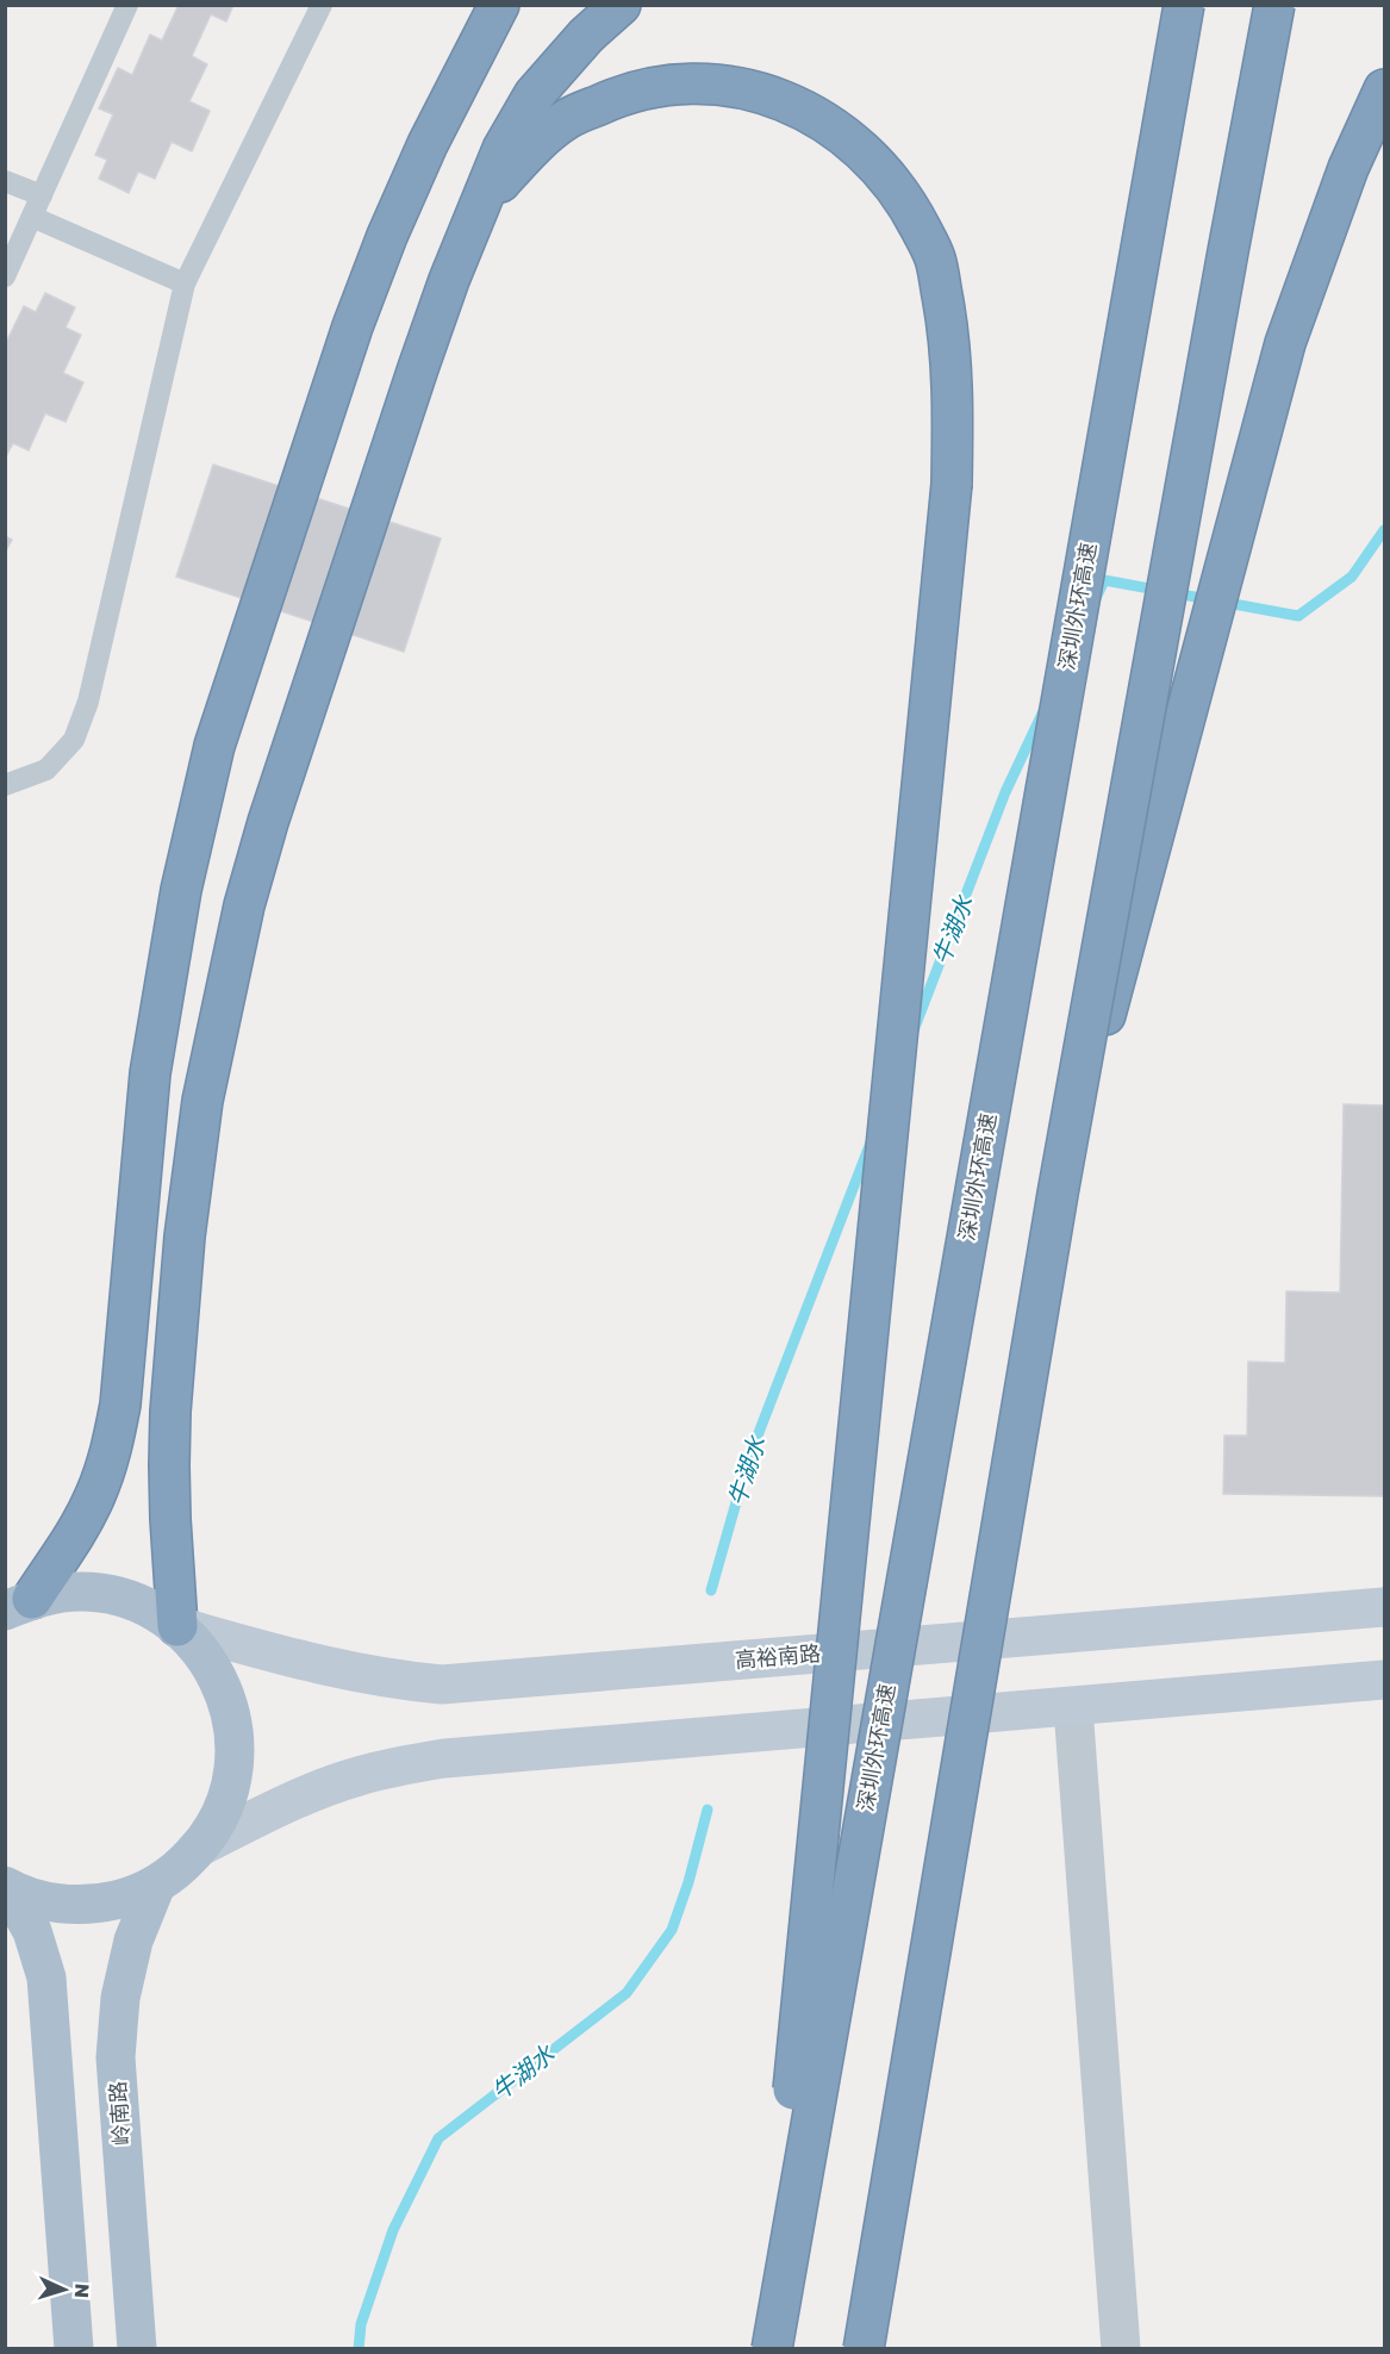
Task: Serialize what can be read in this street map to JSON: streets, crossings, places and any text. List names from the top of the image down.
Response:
{
  "streets": {
    "highway": ["深圳外环高速"],
    "main road": ["岭南路"],
    "street": ["高裕南路"]
  },
  "water": ["牛湖水"],
  "north": "right"
}
